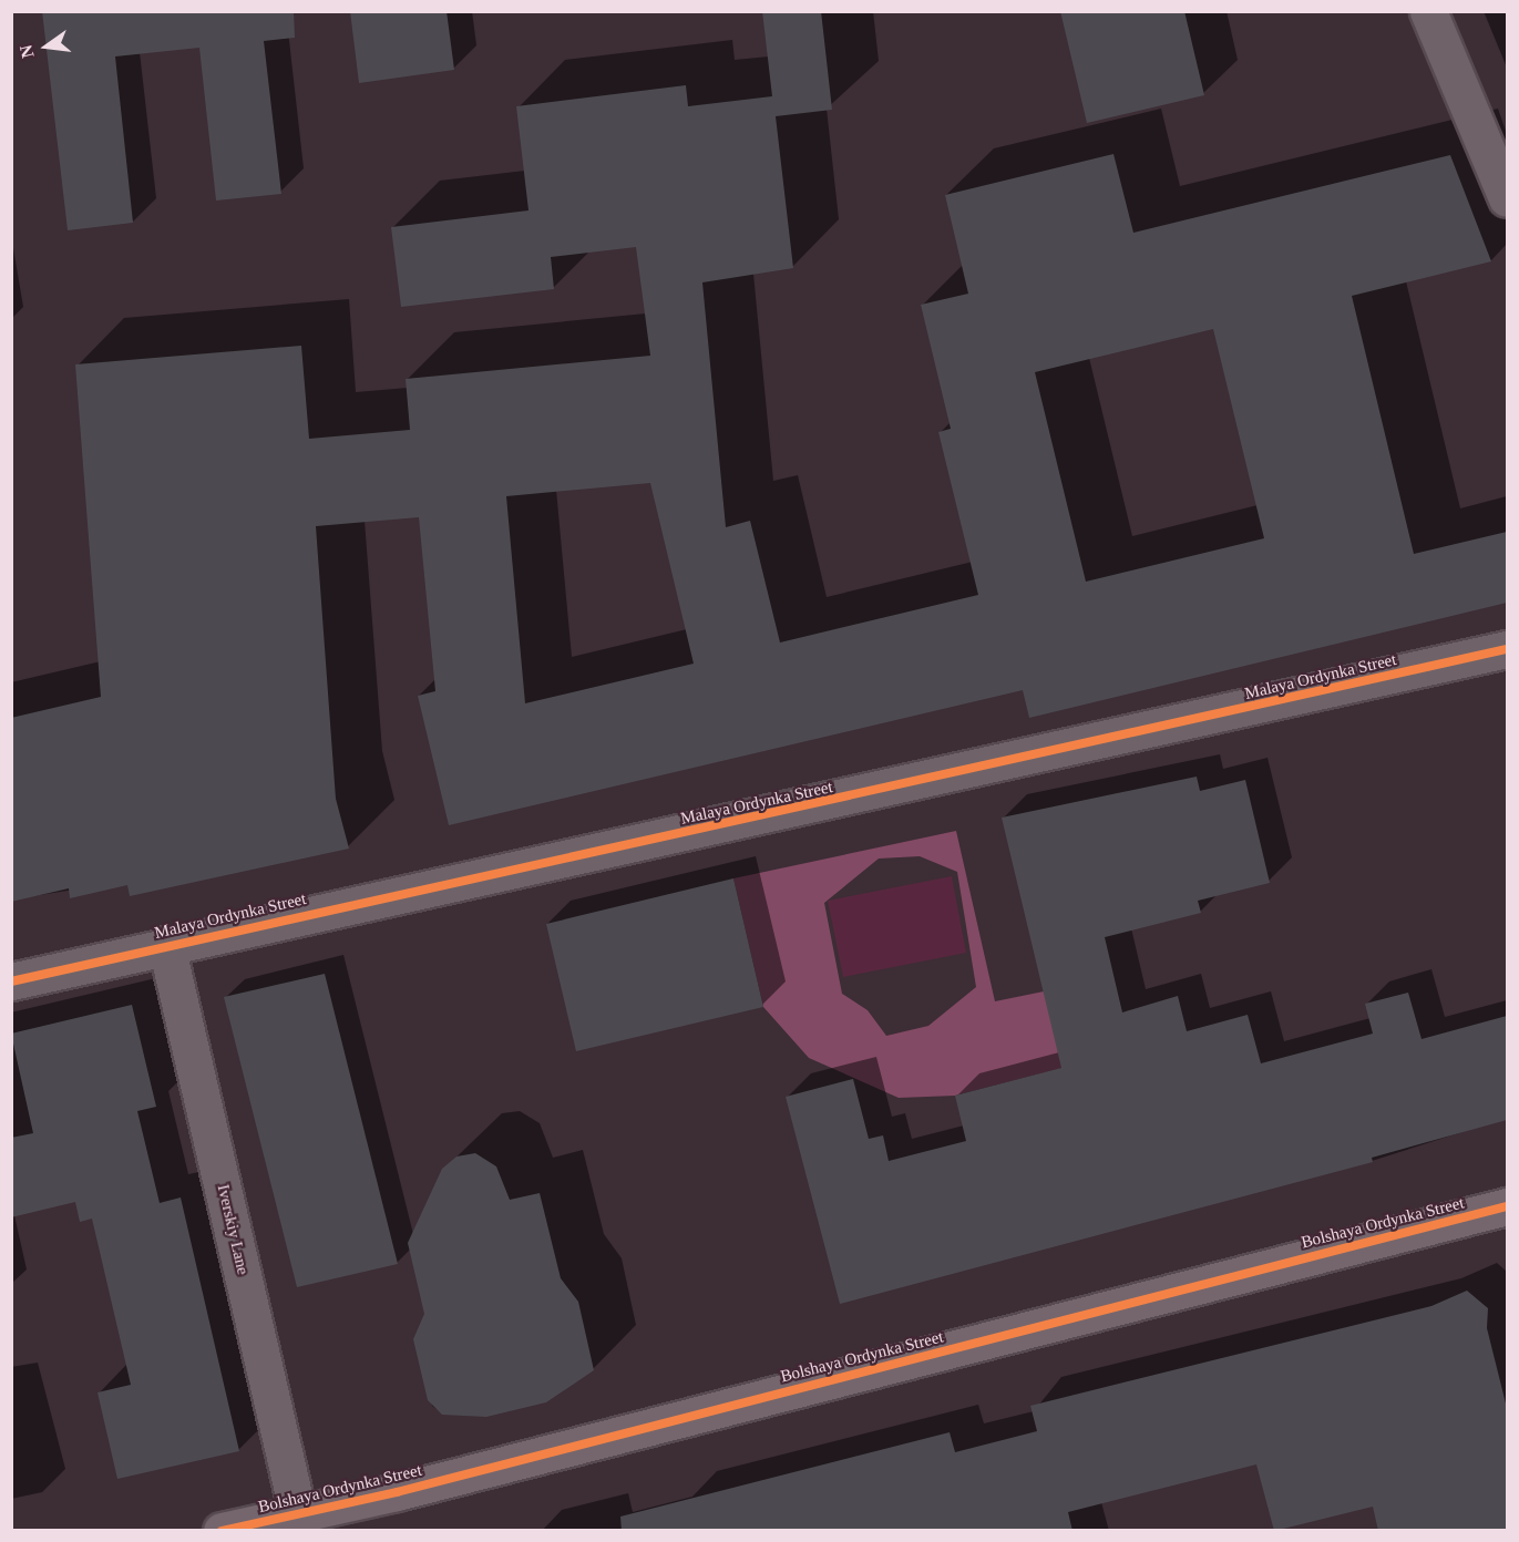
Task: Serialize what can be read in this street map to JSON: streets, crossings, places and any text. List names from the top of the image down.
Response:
{
  "streets": {
    "main road": ["Bolshaya Ordynka Street"],
    "street": ["Malaya Ordynka Street", "Iverskiy Lane"]
  },
  "crossings": [
    ["Malaya Ordynka Street", "Iverskiy Lane"],
    ["Bolshaya Ordynka Street", "Iverskiy Lane"]
  ],
  "north": "left"
}
